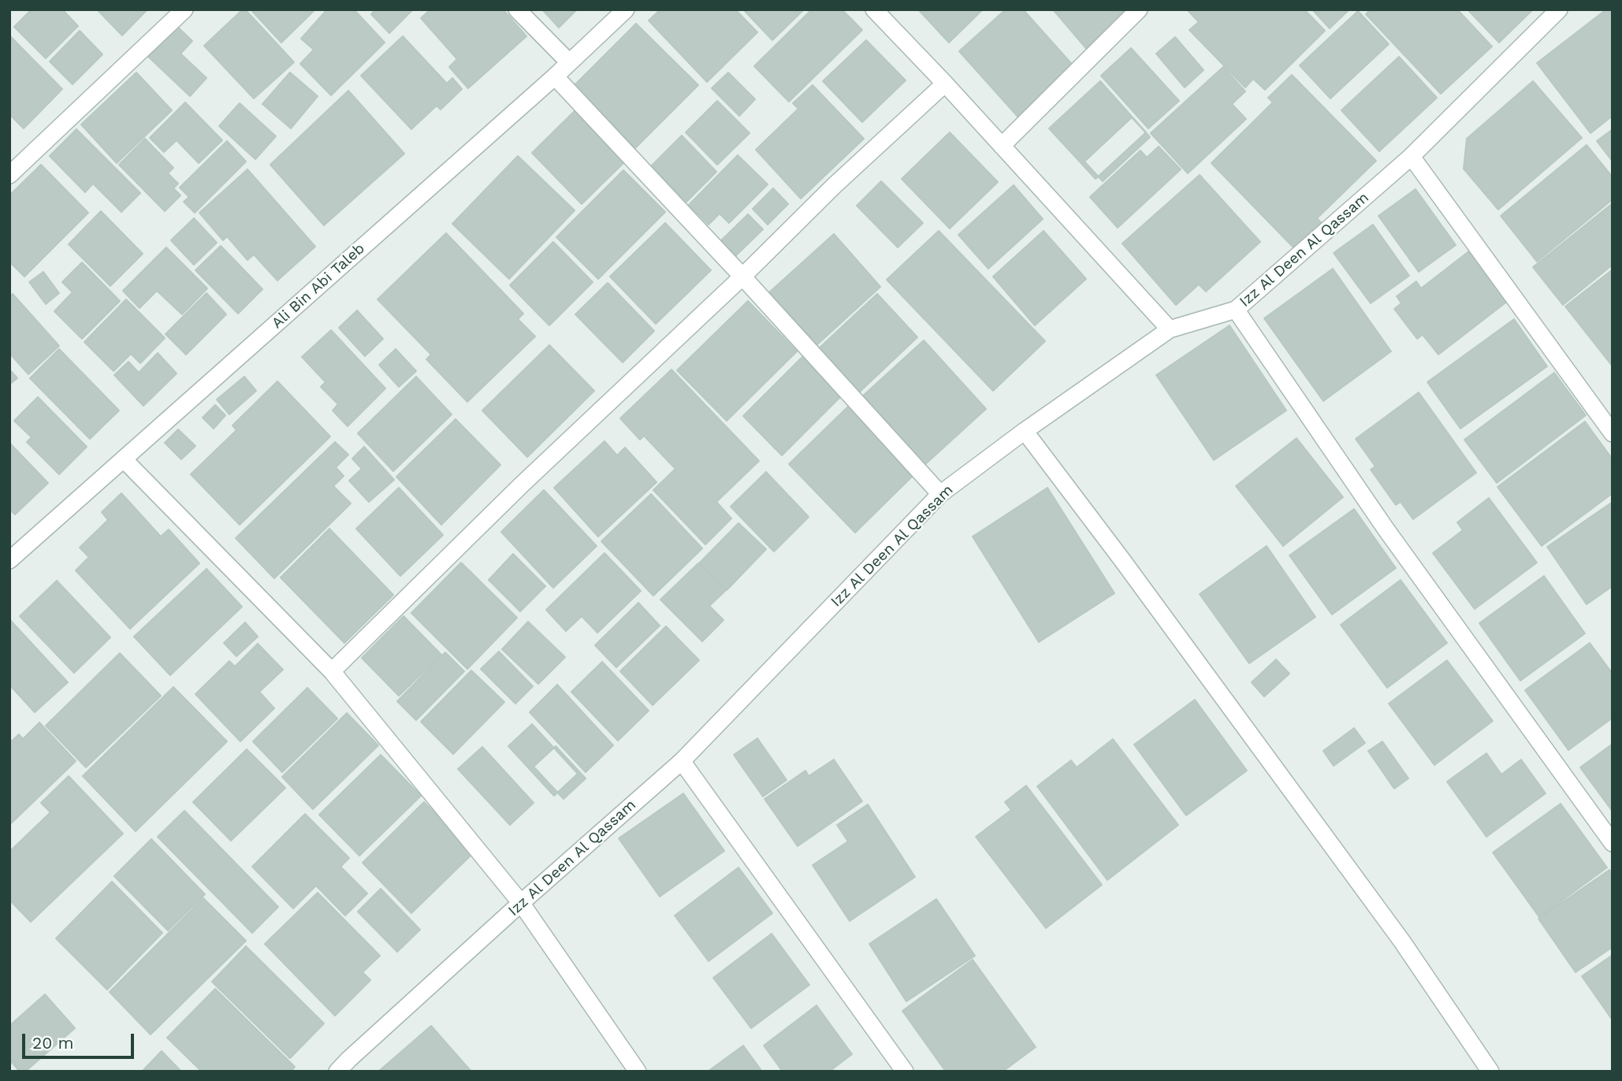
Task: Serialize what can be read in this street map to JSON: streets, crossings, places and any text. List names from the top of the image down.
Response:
{
  "streets": {
    "street": ["Izz Al Deen Al Qassam", "Ali Bin Abi Taleb"]
  },
  "scale_bar": "20 m"
}
